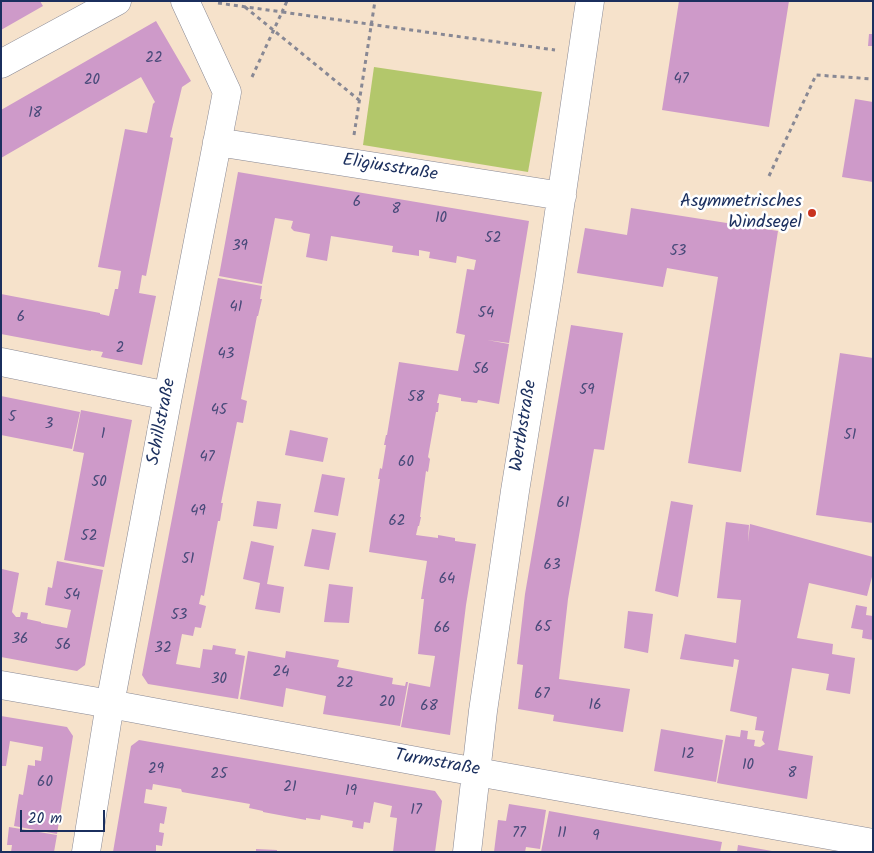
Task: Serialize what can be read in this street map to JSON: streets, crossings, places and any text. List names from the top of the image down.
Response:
{
  "streets": {
    "street": [
      "Eligiusstraße",
      "Schillstraße",
      "Werthstraße",
      "Turmstraße"
    ]
  },
  "crossings": [
    ["Eligiusstraße", "Schillstraße"],
    ["Eligiusstraße", "Werthstraße"],
    ["Schillstraße", "Turmstraße"],
    ["Werthstraße", "Turmstraße"]
  ],
  "places": ["Asymmetrisches Windsegel"],
  "house_numbers": [
    "22",
    "47",
    "20",
    "18",
    "6",
    "8",
    "10",
    "52",
    "39",
    "53",
    "41",
    "54",
    "6",
    "2",
    "43",
    "56",
    "59",
    "58",
    "45",
    "5",
    "3",
    "1",
    "51",
    "47",
    "60",
    "50",
    "61",
    "49",
    "62",
    "52",
    "51",
    "63",
    "64",
    "54",
    "53",
    "65",
    "66",
    "36",
    "56",
    "32",
    "24",
    "30",
    "22",
    "67",
    "20",
    "16",
    "68",
    "12",
    "10",
    "29",
    "8",
    "25",
    "60",
    "21",
    "19",
    "17",
    "77",
    "11",
    "9"
  ],
  "scale_bar": "20 m"
}
